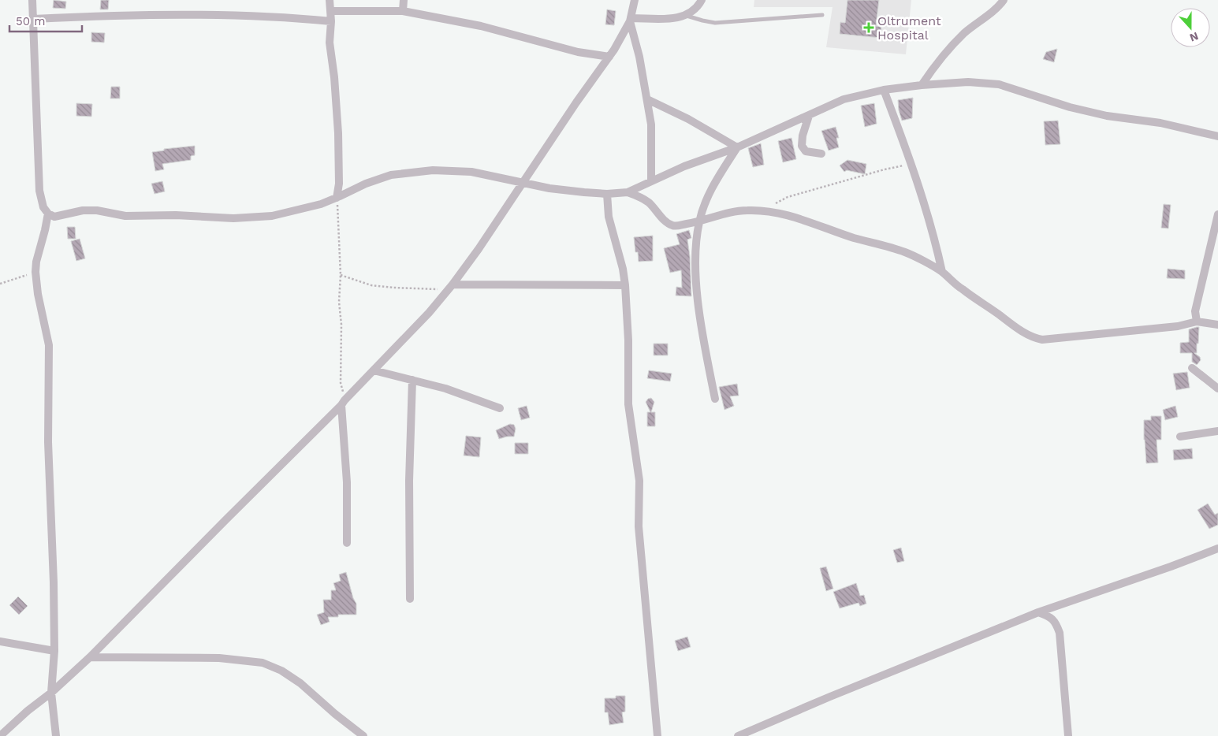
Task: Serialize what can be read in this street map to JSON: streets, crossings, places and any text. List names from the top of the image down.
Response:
{
  "places": {
    "health": ["Oltrument Hospital"]
  },
  "scale_bar": "50 m",
  "north": "bottom"
}
